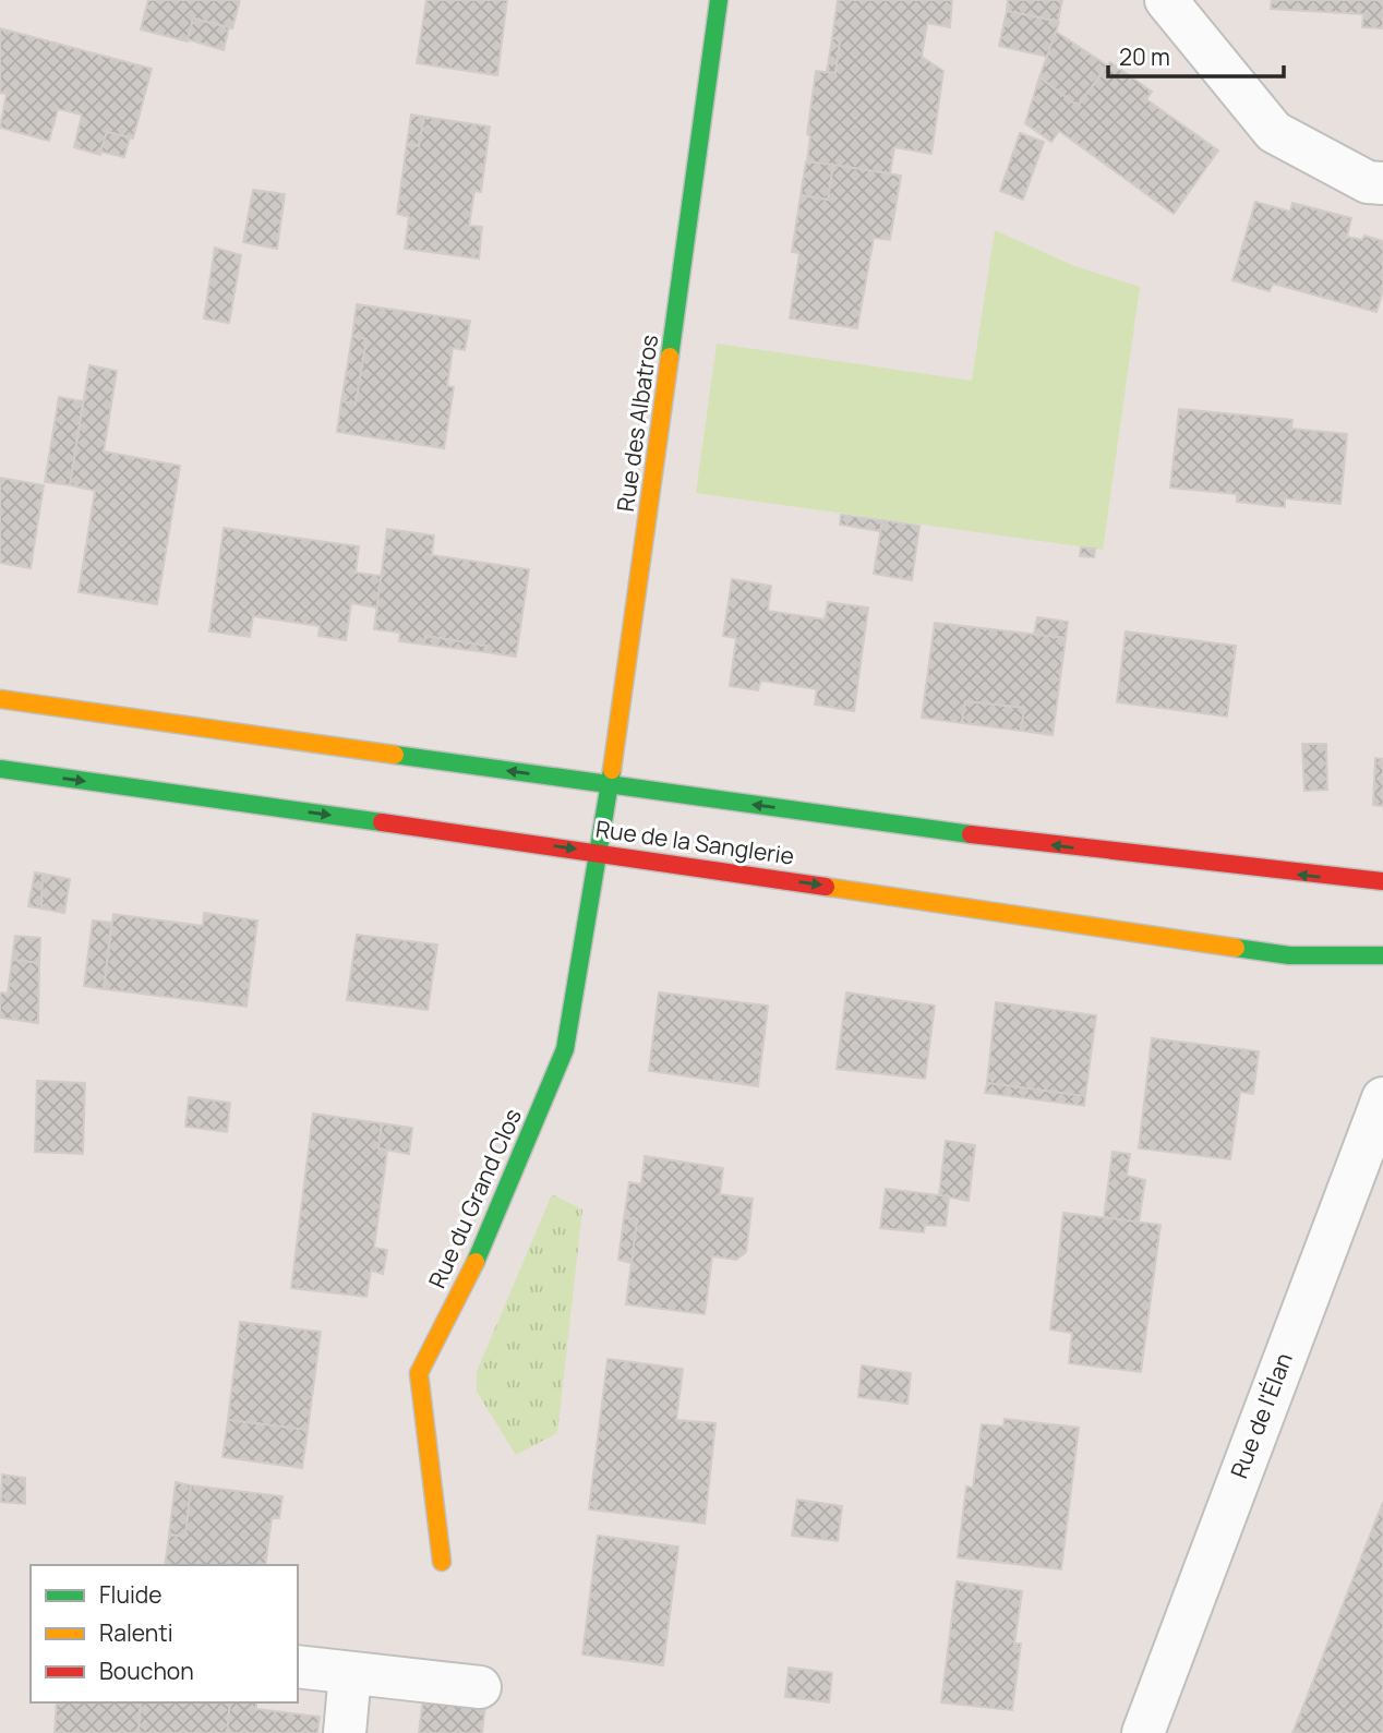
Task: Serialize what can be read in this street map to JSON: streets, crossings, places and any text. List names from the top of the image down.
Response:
{
  "streets": {
    "street": [
      "Rue des Albatros",
      "Rue de la Sanglerie",
      "Rue du Grand Clos",
      "Rue de l'Élan"
    ]
  },
  "crossings": [
    ["Rue des Albatros", "Rue de la Sanglerie"],
    ["Rue des Albatros", "Rue du Grand Clos"],
    ["Rue de la Sanglerie", "Rue du Grand Clos"]
  ],
  "legend": ["Fluide", "Ralenti", "Bouchon"],
  "scale_bar": "20 m"
}
